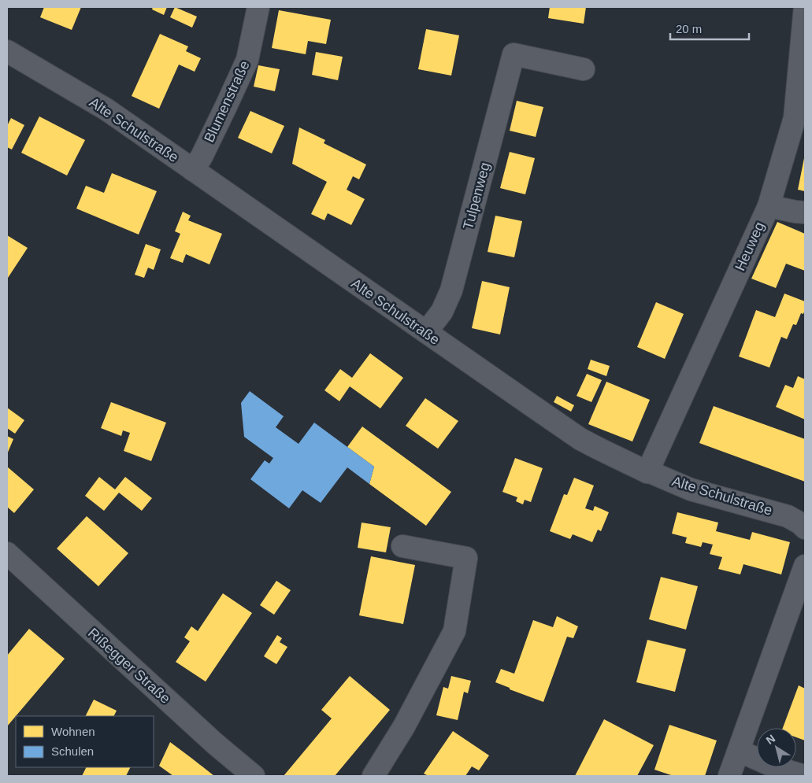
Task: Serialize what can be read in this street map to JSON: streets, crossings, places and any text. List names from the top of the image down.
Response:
{
  "streets": {
    "street": [
      "Blumenstraße",
      "Alte Schulstraße",
      "Tulpenweg",
      "Heuweg",
      "Rißegger Straße"
    ]
  },
  "crossings": [
    ["Blumenstraße", "Alte Schulstraße"],
    ["Alte Schulstraße", "Tulpenweg"],
    ["Alte Schulstraße", "Heuweg"]
  ],
  "legend": ["Wohnen", "Schulen"],
  "scale_bar": "20 m",
  "north": "top left"
}
